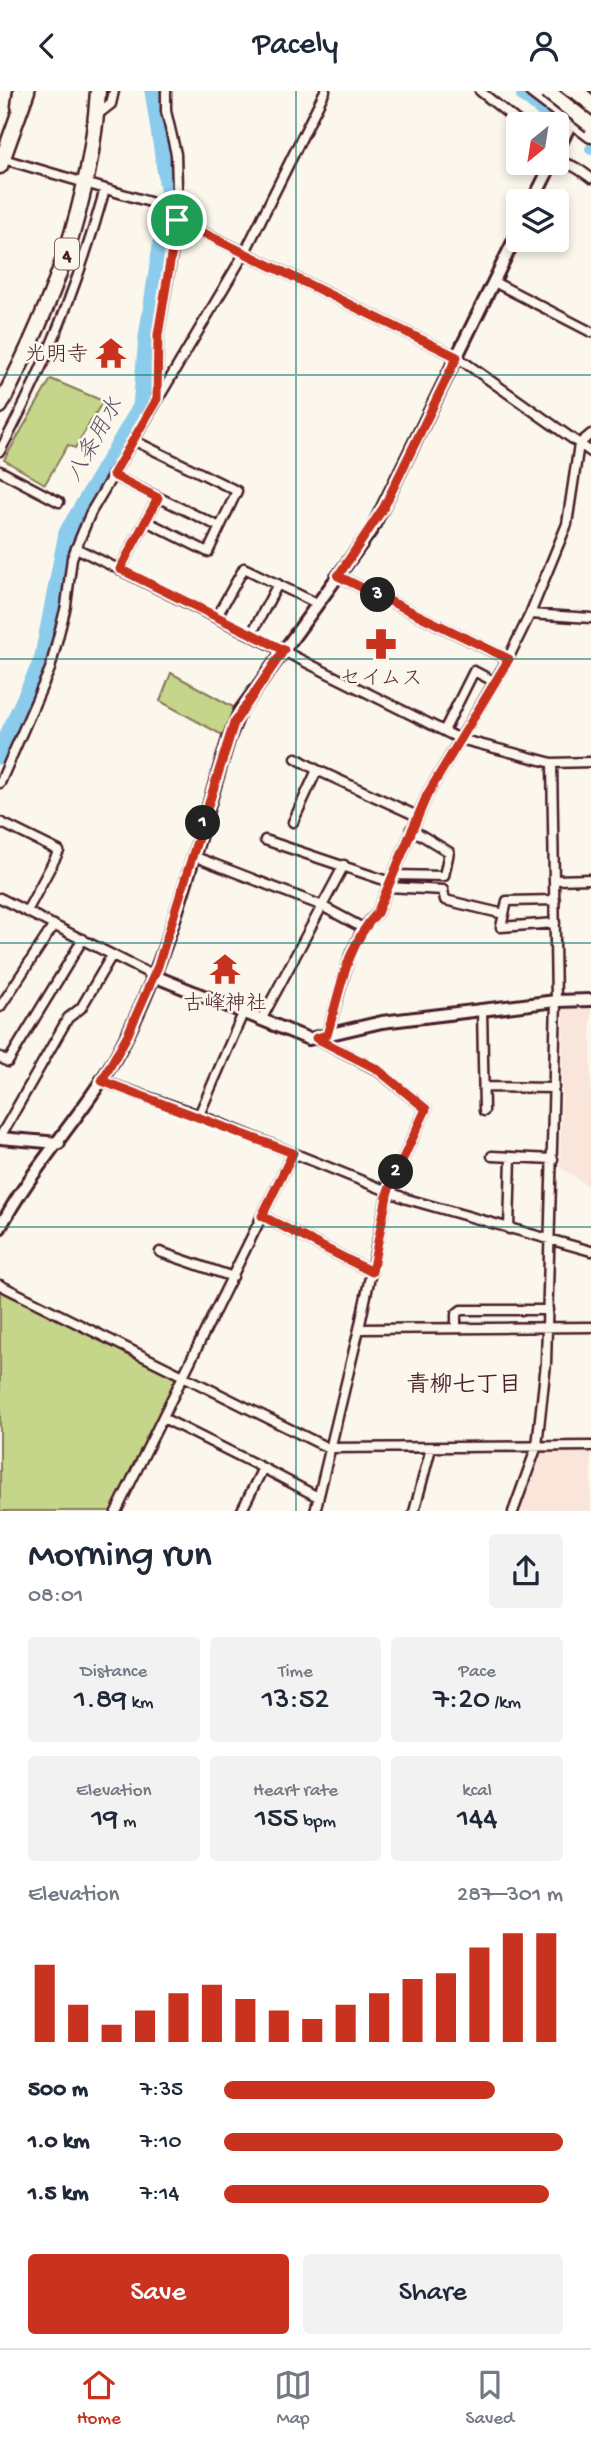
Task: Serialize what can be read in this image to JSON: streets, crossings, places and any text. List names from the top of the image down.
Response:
{
  "streets": {
    "highway": ["4"]
  },
  "districts": ["青柳七丁目"],
  "water": ["八条用水"],
  "places": {
    "temple": ["光明寺", "古峰神社"],
    "pharmacy": ["セイムス"]
  },
  "north": "bottom left",
  "page": {
    "header": "Pacely",
    "pins": ["3", "1", "2"],
    "heading": ["Morning run", "08:01"],
    "stats": [
      ["Distance", "1.89 km"],
      ["Time", "13:52"],
      ["Pace", "7:20 /km"],
      ["Elevation", "19 m"],
      ["Heart rate", "155 bpm"],
      ["kcal", "144"]
    ],
    "chart": ["Elevation", "287–301 m"],
    "list": [
      {
        "name": "500 m",
        "note": "7:35"
      },
      {
        "name": "1.0 km",
        "note": "7:10"
      },
      {
        "name": "1.5 km",
        "note": "7:14"
      }
    ],
    "buttons": ["Save", "Share"],
    "tabs": ["Home", "Map", "Saved"]
  }
}
